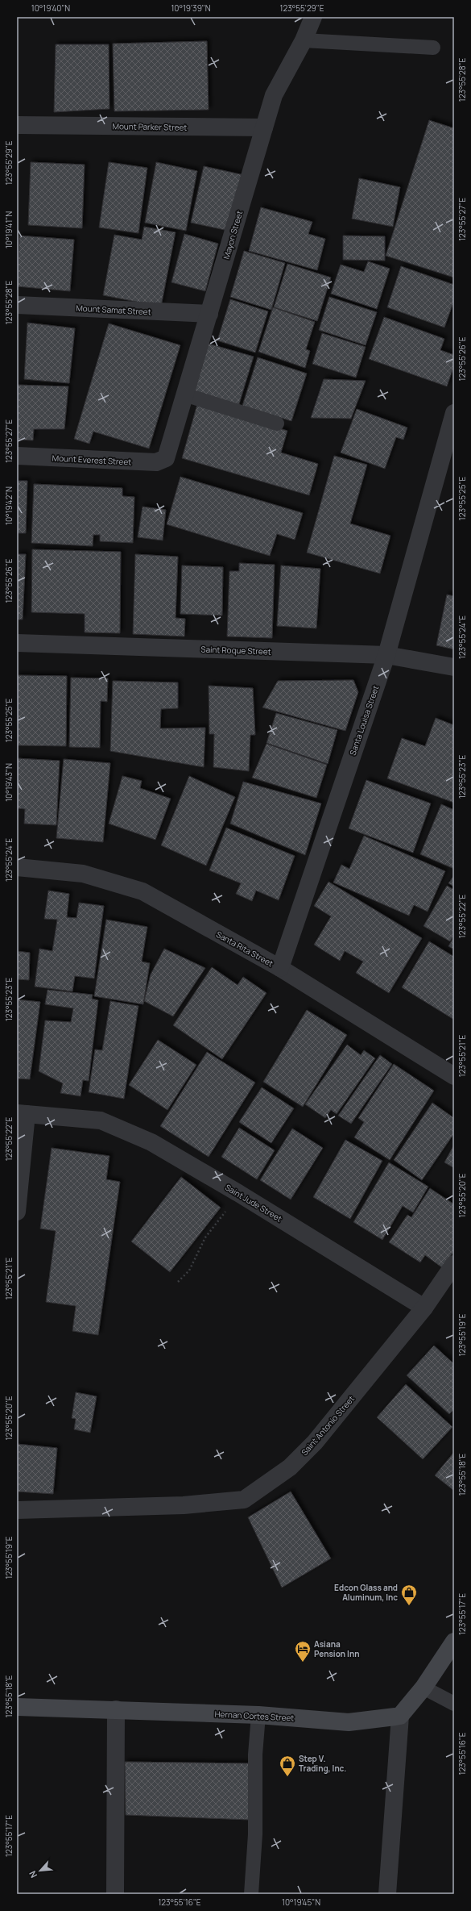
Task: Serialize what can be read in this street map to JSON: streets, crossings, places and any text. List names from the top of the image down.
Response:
{
  "streets": {
    "main road": ["Hernan Cortes Street"],
    "street": [
      "Mount Parker Street",
      "Mayon Street",
      "Mount Samat Street",
      "Mount Everest Street",
      "Saint Roque Street",
      "Santa Louisa Street",
      "Santa Rita Street",
      "Saint Jude Street",
      "Saint Antonio Street"
    ]
  },
  "crossings": [
    ["Mount Parker Street", "Mayon Street"],
    ["Mayon Street", "Mount Samat Street"],
    ["Mayon Street", "Mount Everest Street"],
    ["Saint Roque Street", "Santa Louisa Street"],
    ["Santa Louisa Street", "Santa Rita Street"],
    ["Saint Jude Street", "Saint Antonio Street"]
  ],
  "places": {
    "shop": ["Edcon Glass and Aluminum, Inc", "Step V. Trading, Inc."],
    "hotel": ["Asiana Pension Inn"]
  },
  "north": "bottom left",
  "coordinates": [
    "10°19'40\"N",
    "10°19'39\"N",
    "123°55'29\"E",
    "123°55'28\"E",
    "123°55'27\"E",
    "10°19'41\"N",
    "123°55'26\"E",
    "123°55'25\"E",
    "10°19'42\"N",
    "123°55'24\"E",
    "123°55'23\"E",
    "10°19'43\"N",
    "123°55'22\"E",
    "123°55'21\"E",
    "123°55'20\"E",
    "123°55'19\"E",
    "123°55'18\"E",
    "123°55'17\"E",
    "123°55'16\"E",
    "10°19'45\"N"
  ]
}
